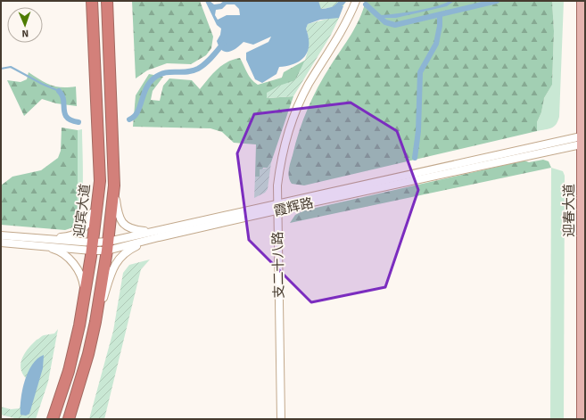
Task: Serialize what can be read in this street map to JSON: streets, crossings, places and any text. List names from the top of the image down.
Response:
{
  "streets": {
    "highway": ["迎宾大道"],
    "main road": ["迎春大道"],
    "street": ["霞辉路", "支二十八路"]
  },
  "crossings": [
    ["霞辉路", "迎宾大道"],
    ["霞辉路", "迎春大道"],
    ["霞辉路", "支二十八路"]
  ],
  "north": "bottom"
}
